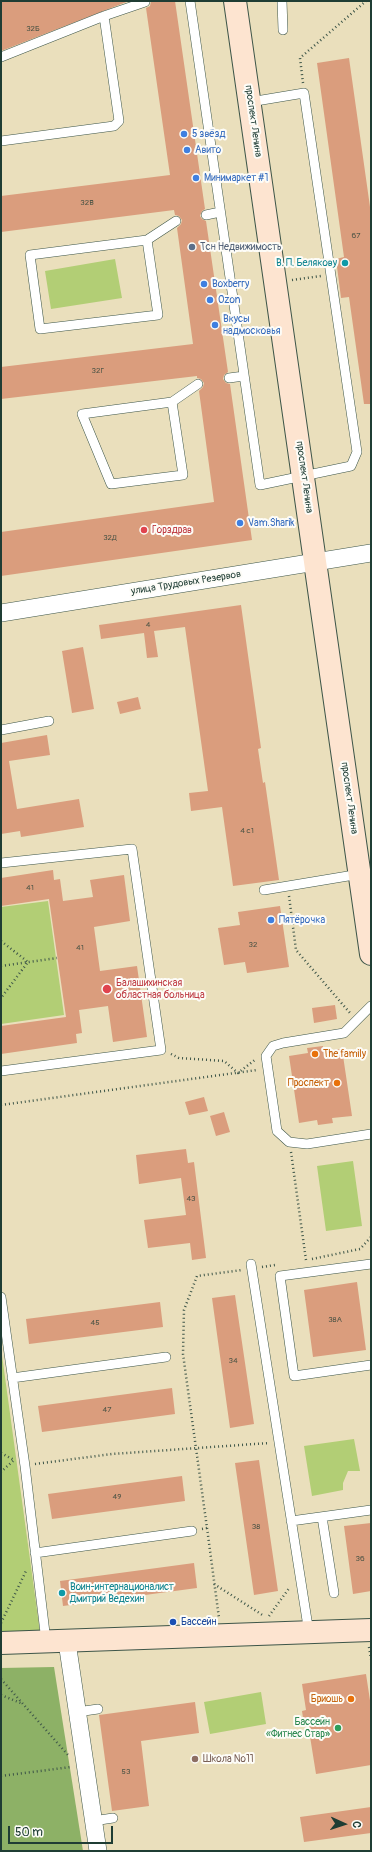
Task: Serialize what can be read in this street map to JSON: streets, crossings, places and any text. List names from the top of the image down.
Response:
{
  "streets": {
    "main road": ["проспект Ленина"],
    "street": ["улица Трудовых Резервов"]
  },
  "crossings": [
    ["проспект Ленина", "улица Трудовых Резервов"]
  ],
  "places": [
    "5 звёзд",
    "Авито",
    "Минимаркет #1",
    "Тсн Недвижимость",
    "В. П. Белякову",
    "Boxberry",
    "Ozon",
    "Вкусы надмосковья",
    "Vam.Sharik",
    "Горздрав",
    "Пятёрочка",
    "Балашихинская областная больница",
    "The family",
    "Проспект",
    "Воин-интернационалист Дмитрий Ведехин",
    "Бассейн",
    "Бриошь",
    "Бассейн «Фитнес Стар»",
    "Школа №11"
  ],
  "house_numbers": [
    "32Б",
    "32В",
    "67",
    "32Г",
    "32Д",
    "4",
    "4 с1",
    "41",
    "32",
    "41",
    "43",
    "38А",
    "45",
    "34",
    "47",
    "49",
    "38",
    "36",
    "53"
  ],
  "scale_bar": "50 m",
  "north": "right"
}
